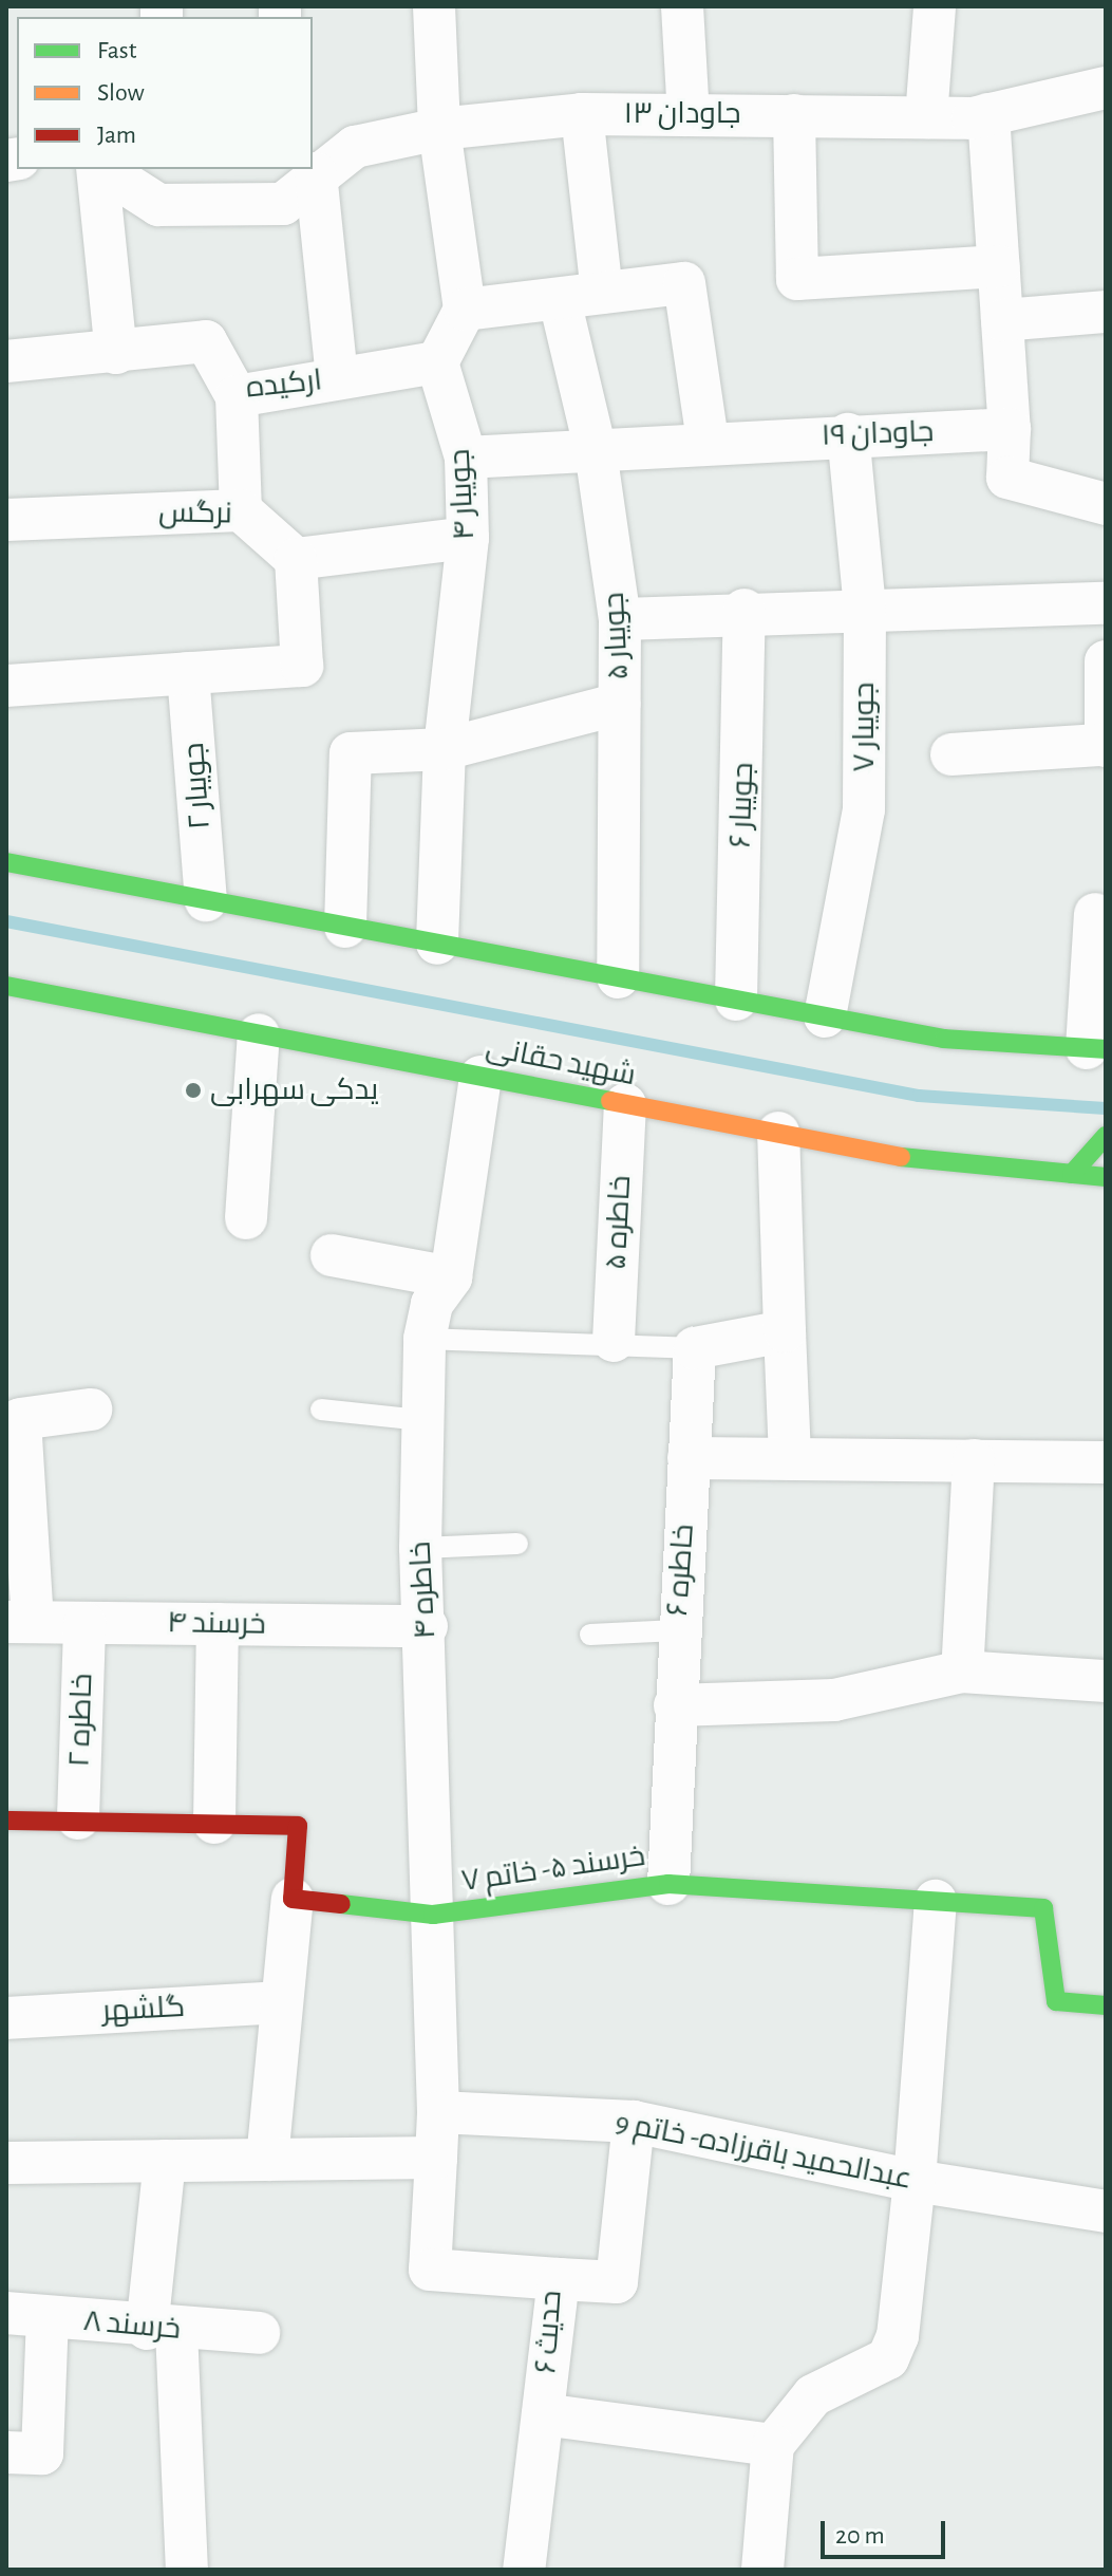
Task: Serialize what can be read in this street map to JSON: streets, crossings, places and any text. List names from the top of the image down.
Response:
{
  "streets": {
    "main road": ["شهید حقانی", "خرسند ۵- خاتم ۷"],
    "street": [
      "جاودان ۱۳",
      "ارکیده",
      "جاودان ۱۹",
      "جویبار ۴",
      "نرگس",
      "جویبار ۵",
      "جویبار ۷",
      "جویبار ۲",
      "جویبار ۶",
      "خاطره ۵",
      "خاطره ۶",
      "خاطره ۴",
      "خرسند ۴",
      "خاطره ۲",
      "گلشهر",
      "عبدالحمید باقرزاده- خاتم 9",
      "خرسند ۸",
      "حدیث ۶"
    ]
  },
  "crossings": [
    ["ارکیده", "جویبار ۴"],
    ["جاودان ۱۹", "جویبار ۵"],
    ["جاودان ۱۹", "جویبار ۷"],
    ["شهید حقانی", "خاطره ۵"],
    ["شهید حقانی", "خاطره ۴"],
    ["خاطره ۶", "خرسند ۵- خاتم ۷"],
    ["خاطره ۴", "خرسند ۴"],
    ["خاطره ۴", "خرسند ۵- خاتم ۷"],
    ["خاطره ۴", "عبدالحمید باقرزاده- خاتم 9"],
    ["خرسند ۴", "خاطره ۲"]
  ],
  "places": ["یدکی سهرابی"],
  "legend": ["Fast", "Slow", "Jam"],
  "scale_bar": "20 m"
}
